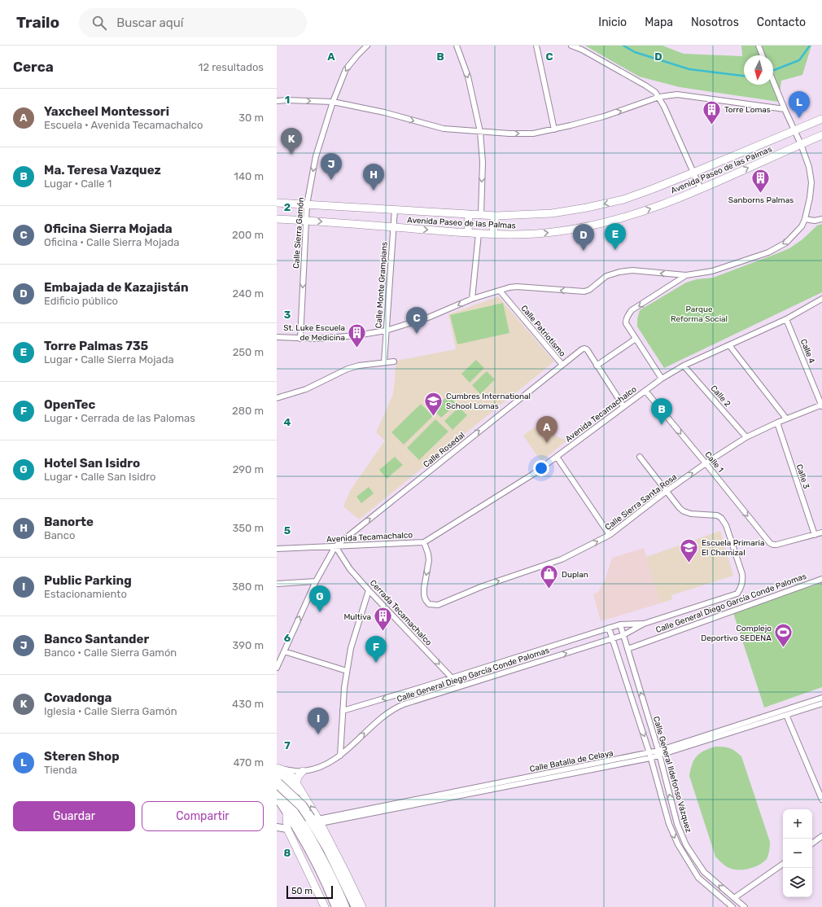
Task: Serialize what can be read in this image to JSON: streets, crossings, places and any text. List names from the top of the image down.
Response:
{
  "streets": {
    "main road": ["Avenida Paseo de las Palmas"],
    "street": [
      "Calle Sierra Gamón",
      "Calle Monte Grampians",
      "Calle Patriotismo",
      "Calle 4",
      "Calle 2",
      "Avenida Tecamachalco",
      "Calle Rosedal",
      "Calle 1",
      "Calle 3",
      "Calle Sierra Santa Rosa",
      "Calle General Diego García Conde Palomas",
      "Cerrada Tecamachalco",
      "Calle Batalla de Celaya",
      "Calle General Ildefonso Vázquez"
    ]
  },
  "crossings": [
    ["Avenida Paseo de las Palmas", "Calle Sierra Gamón"],
    ["Avenida Paseo de las Palmas", "Calle Monte Grampians"],
    ["Calle Patriotismo", "Avenida Tecamachalco"],
    ["Calle Patriotismo", "Calle Rosedal"],
    ["Calle 4", "Avenida Tecamachalco"],
    ["Calle 4", "Calle Sierra Santa Rosa"],
    ["Calle 2", "Avenida Tecamachalco"],
    ["Calle 2", "Calle Sierra Santa Rosa"],
    ["Avenida Tecamachalco", "Calle Rosedal"],
    ["Avenida Tecamachalco", "Calle 1"],
    ["Avenida Tecamachalco", "Calle Sierra Santa Rosa"],
    ["Avenida Tecamachalco", "Cerrada Tecamachalco"],
    ["Calle Rosedal", "Cerrada Tecamachalco"],
    ["Calle 1", "Calle 3"],
    ["Calle 1", "Calle Sierra Santa Rosa"],
    ["Calle 3", "Calle Sierra Santa Rosa"],
    ["Calle Sierra Santa Rosa", "Calle General Diego García Conde Palomas"],
    ["Calle General Diego García Conde Palomas", "Cerrada Tecamachalco"],
    ["Calle General Diego García Conde Palomas", "Calle General Ildefonso Vázquez"],
    ["Calle Batalla de Celaya", "Calle General Ildefonso Vázquez"]
  ],
  "one_way": [
    "Calle Sierra Gamón",
    "Calle Rosedal",
    "Calle 1",
    "Cerrada Tecamachalco"
  ],
  "parks": ["Parque Reforma Social"],
  "places": {
    "building": [
      "Torre Lomas",
      "Sanborns Palmas",
      "St. Luke Escuela de Medicina",
      "Multiva"
    ],
    "school or university": ["Cumbres International School Lomas", "Escuela Primaria El Chamizal"],
    "shop": ["Duplan"],
    "sports": ["Complejo Deportivo SEDENA"]
  },
  "scale_bar": "50 m",
  "north": "bottom",
  "page": {
    "header": "Trailo",
    "search": "Buscar aquí",
    "nav": [
      "Inicio",
      "Mapa",
      "Nosotros",
      "Contacto"
    ],
    "heading": ["Cerca", "12 resultados"],
    "list": [
      {
        "mark": "A",
        "name": "Yaxcheel Montessori",
        "note": "Escuela · Avenida Tecamachalco",
        "value": "30 m"
      },
      {
        "mark": "B",
        "name": "Ma. Teresa Vazquez",
        "note": "Lugar · Calle 1",
        "value": "140 m"
      },
      {
        "mark": "C",
        "name": "Oficina Sierra Mojada",
        "note": "Oficina · Calle Sierra Mojada",
        "value": "200 m"
      },
      {
        "mark": "D",
        "name": "Embajada de Kazajistán",
        "note": "Edificio público",
        "value": "240 m"
      },
      {
        "mark": "E",
        "name": "Torre Palmas 735",
        "note": "Lugar · Calle Sierra Mojada",
        "value": "250 m"
      },
      {
        "mark": "F",
        "name": "OpenTec",
        "note": "Lugar · Cerrada de las Palomas",
        "value": "280 m"
      },
      {
        "mark": "G",
        "name": "Hotel San Isidro",
        "note": "Lugar · Calle San Isidro",
        "value": "290 m"
      },
      {
        "mark": "H",
        "name": "Banorte",
        "note": "Banco",
        "value": "350 m"
      },
      {
        "mark": "I",
        "name": "Public Parking",
        "note": "Estacionamiento",
        "value": "380 m"
      },
      {
        "mark": "J",
        "name": "Banco Santander",
        "note": "Banco · Calle Sierra Gamón",
        "value": "390 m"
      },
      {
        "mark": "K",
        "name": "Covadonga",
        "note": "Iglesia · Calle Sierra Gamón",
        "value": "430 m"
      },
      {
        "mark": "L",
        "name": "Steren Shop",
        "note": "Tienda",
        "value": "470 m"
      }
    ],
    "pins": [
      "L",
      "K",
      "J",
      "H",
      "E",
      "D",
      "C",
      "B",
      "A",
      "G",
      "F",
      "I"
    ],
    "buttons": ["Guardar", "Compartir"],
    "map_buttons": ["+", "−"],
    "scale": "50 m"
  },
  "grid": {
    "columns": [
      "A",
      "B",
      "C",
      "D"
    ],
    "rows": [
      "1",
      "2",
      "3",
      "4",
      "5",
      "6",
      "7",
      "8"
    ]
  }
}
